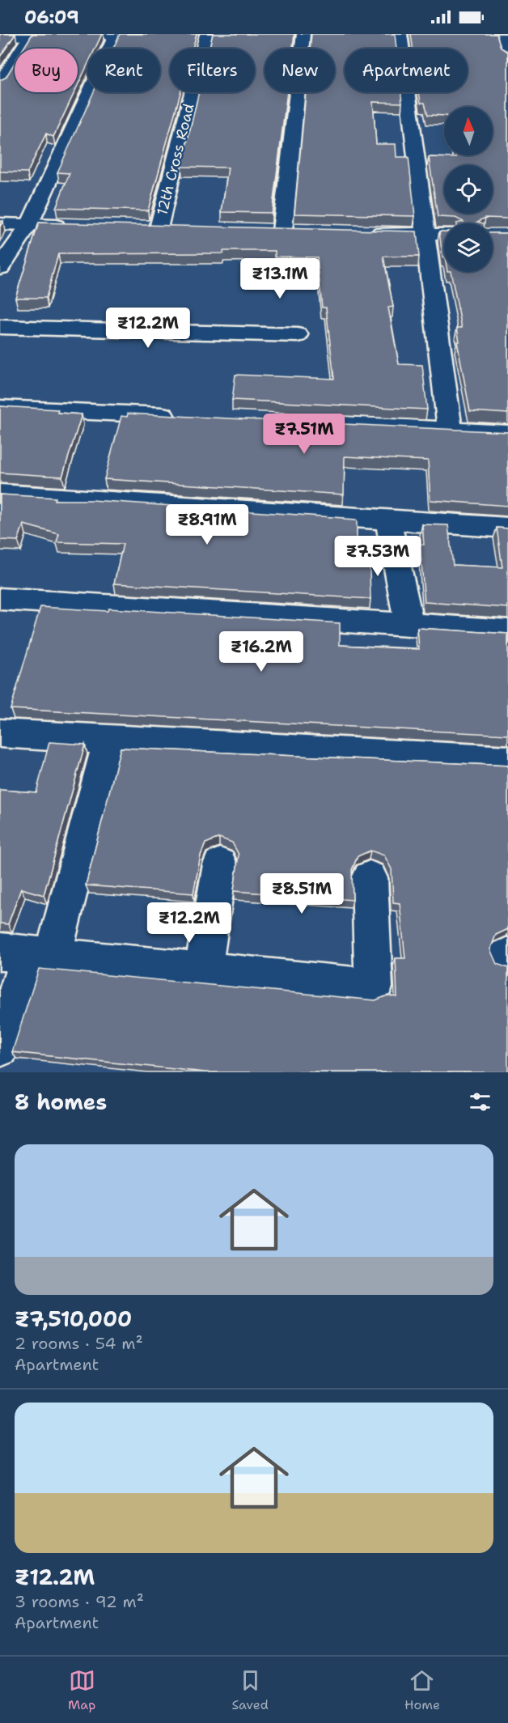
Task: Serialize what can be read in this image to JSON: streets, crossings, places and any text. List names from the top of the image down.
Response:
{
  "streets": {
    "street": ["12th Cross Road"]
  },
  "north": "top",
  "page": {
    "status": "06:09",
    "chip": [
      "Buy",
      "Rent",
      "Filters",
      "New",
      "Apartment"
    ],
    "price": [
      "₹13.1M",
      "₹12.2M",
      "₹7.51M",
      "₹8.91M",
      "₹7.53M",
      "₹16.2M",
      "₹8.51M",
      "₹12.2M"
    ],
    "heading": "8 homes",
    "list": [
      {
        "name": "₹7,510,000",
        "note": "2 rooms · 54 m² · Apartment"
      },
      {
        "name": "₹12.2M",
        "note": "3 rooms · 92 m² · Apartment"
      }
    ],
    "tabs": ["Map", "Saved", "Home"]
  }
}
